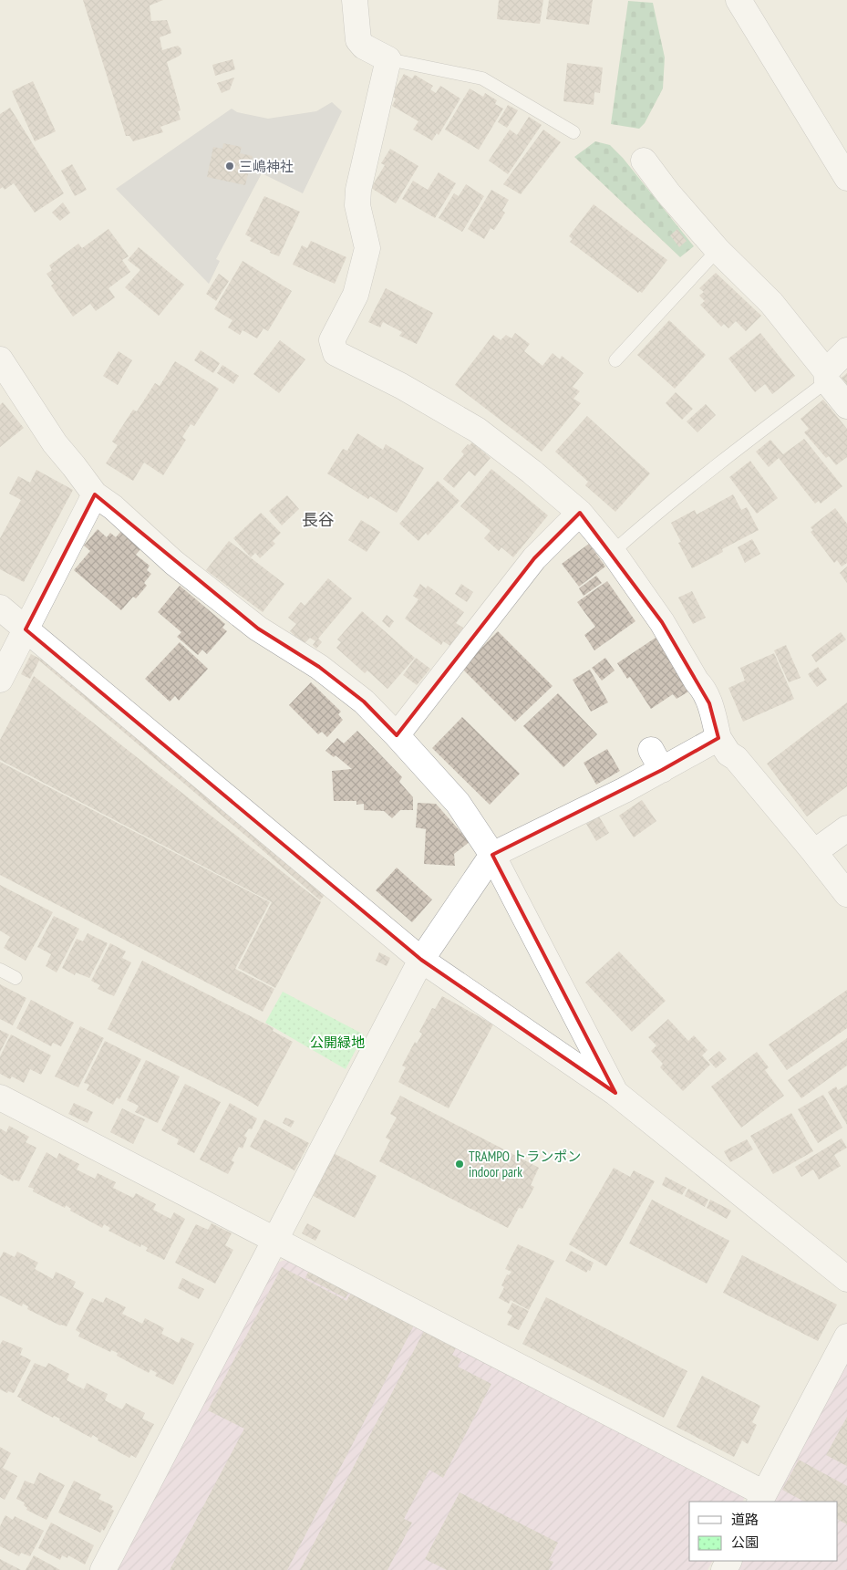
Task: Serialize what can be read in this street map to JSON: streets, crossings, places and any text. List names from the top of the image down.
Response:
{
  "districts": ["長谷"],
  "parks": ["公開緑地"],
  "places": ["三嶋神社", "TRAMPO トランポン indoor park"],
  "legend": ["道路", "公園"]
}
